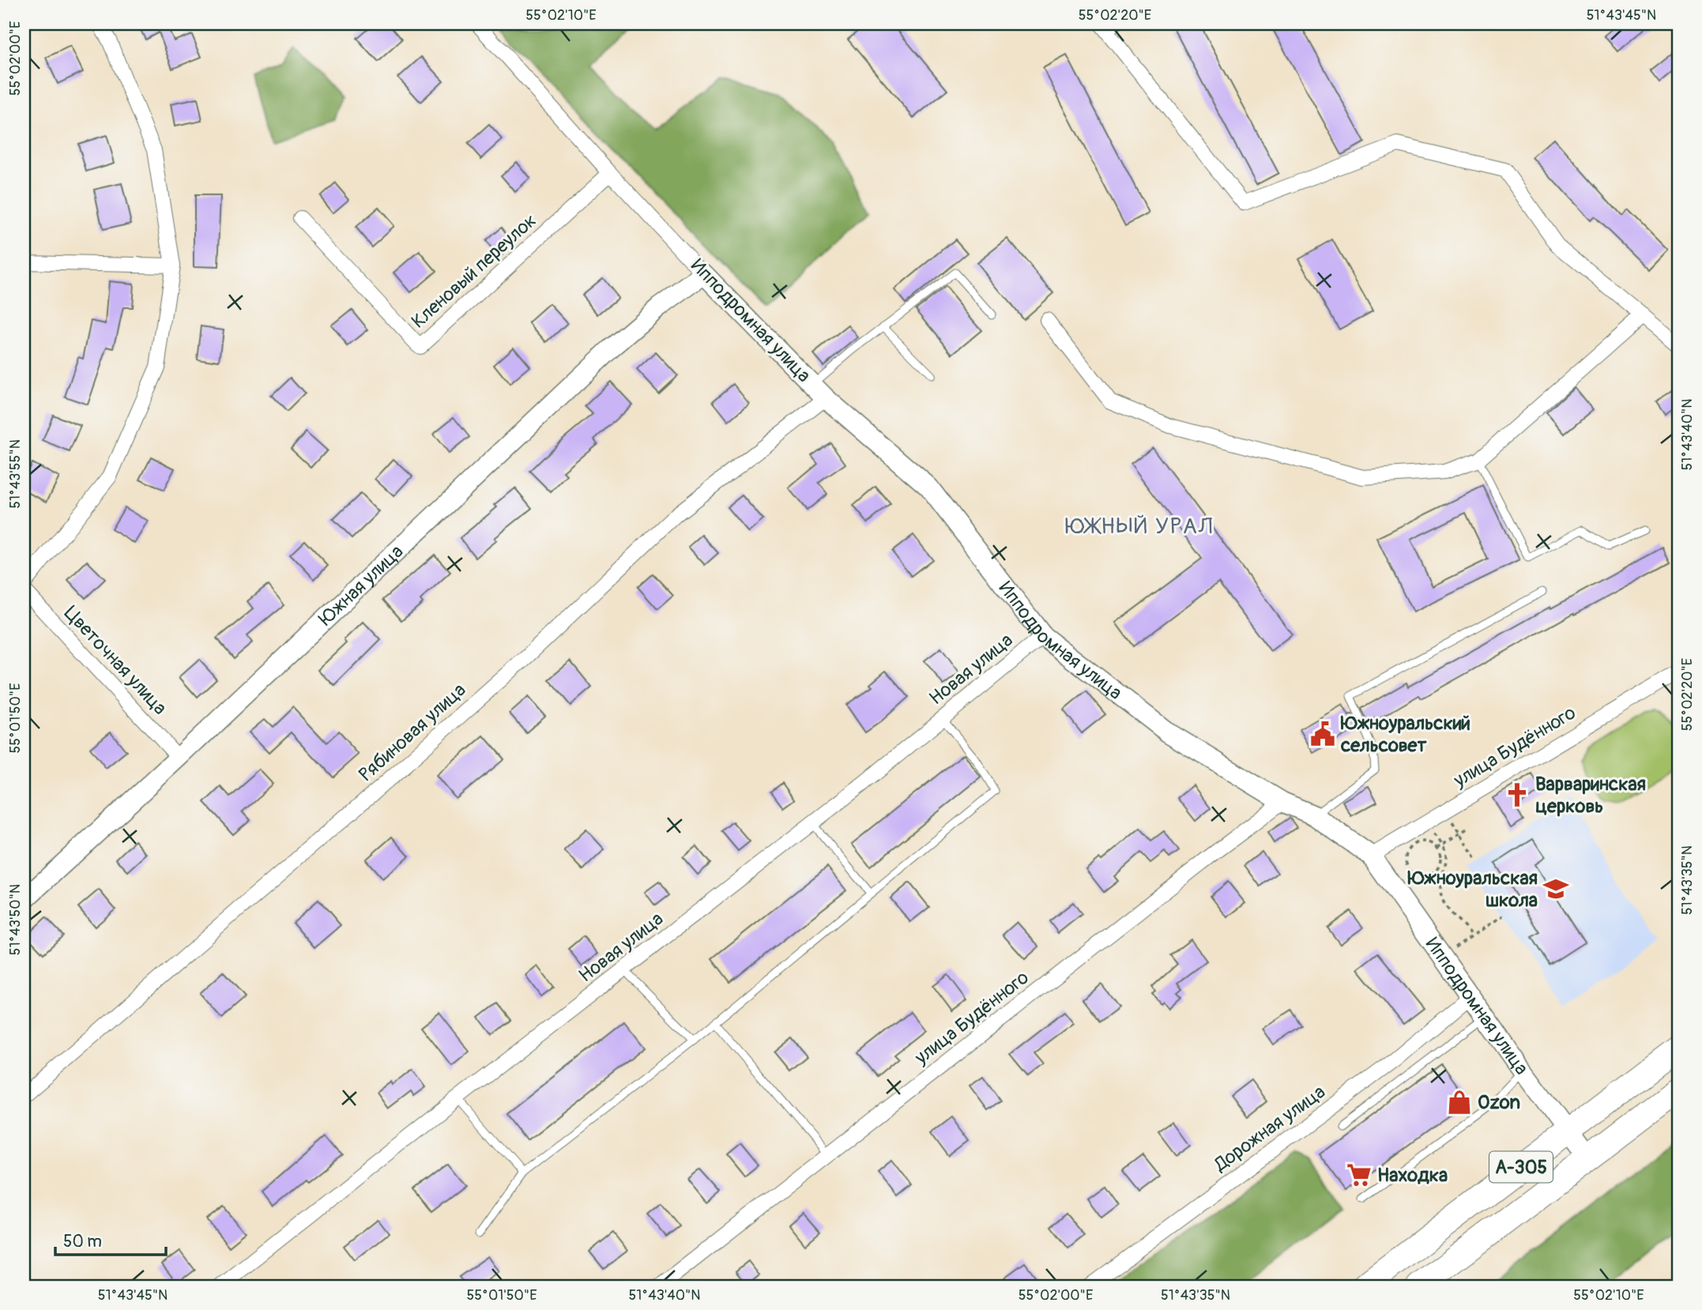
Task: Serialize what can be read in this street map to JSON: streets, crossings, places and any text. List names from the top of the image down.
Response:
{
  "streets": {
    "highway": ["А-305"],
    "street": [
      "Кленовый переулок",
      "Ипподромная улица",
      "Южная улица",
      "Цветочная улица",
      "Новая улица",
      "Рябиновая улица",
      "улица Будённого",
      "Дорожная улица"
    ]
  },
  "crossings": [
    ["Кленовый переулок", "Ипподромная улица"],
    ["Ипподромная улица", "Южная улица"],
    ["Ипподромная улица", "Новая улица"],
    ["Ипподромная улица", "Рябиновая улица"],
    ["Ипподромная улица", "улица Будённого"],
    ["Ипподромная улица", "Дорожная улица"],
    ["Ипподромная улица", "А-305"],
    ["Южная улица", "Цветочная улица"]
  ],
  "districts": ["ЮЖНЫЙ УРАЛ"],
  "places": {
    "public building": ["Южноуральский сельсовет"],
    "church": ["Варваринская церковь"],
    "school or university": ["Южноуральская школа"],
    "shop": ["Ozon"],
    "supermarket": ["Находка"]
  },
  "scale_bar": "50 m",
  "coordinates": [
    "55°02'10\"E",
    "55°02'20\"E",
    "51°43'45\"N",
    "55°02'00\"E",
    "51°43'40\"N",
    "51°43'55\"N",
    "55°01'50\"E",
    "51°43'35\"N",
    "51°43'50\"N"
  ]
}
